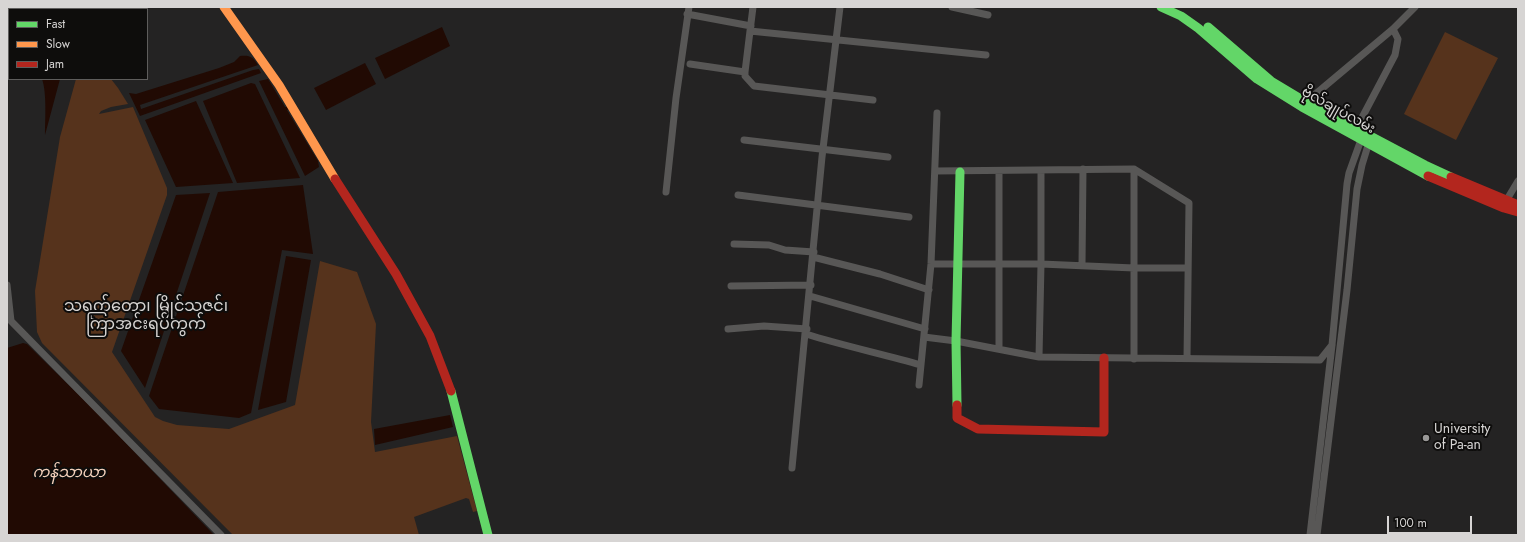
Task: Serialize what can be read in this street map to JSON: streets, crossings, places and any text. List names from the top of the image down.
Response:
{
  "streets": {
    "street": ["ဗိုလ်ချုပ်လမ်း"]
  },
  "districts": ["သရက်တော၊ မြိုင်သဇင်၊ ကြာအင်းရပ်ကွက်"],
  "water": ["ကန်သာယာ"],
  "places": ["University of Pa-an"],
  "legend": ["Fast", "Slow", "Jam"],
  "scale_bar": "100 m"
}
